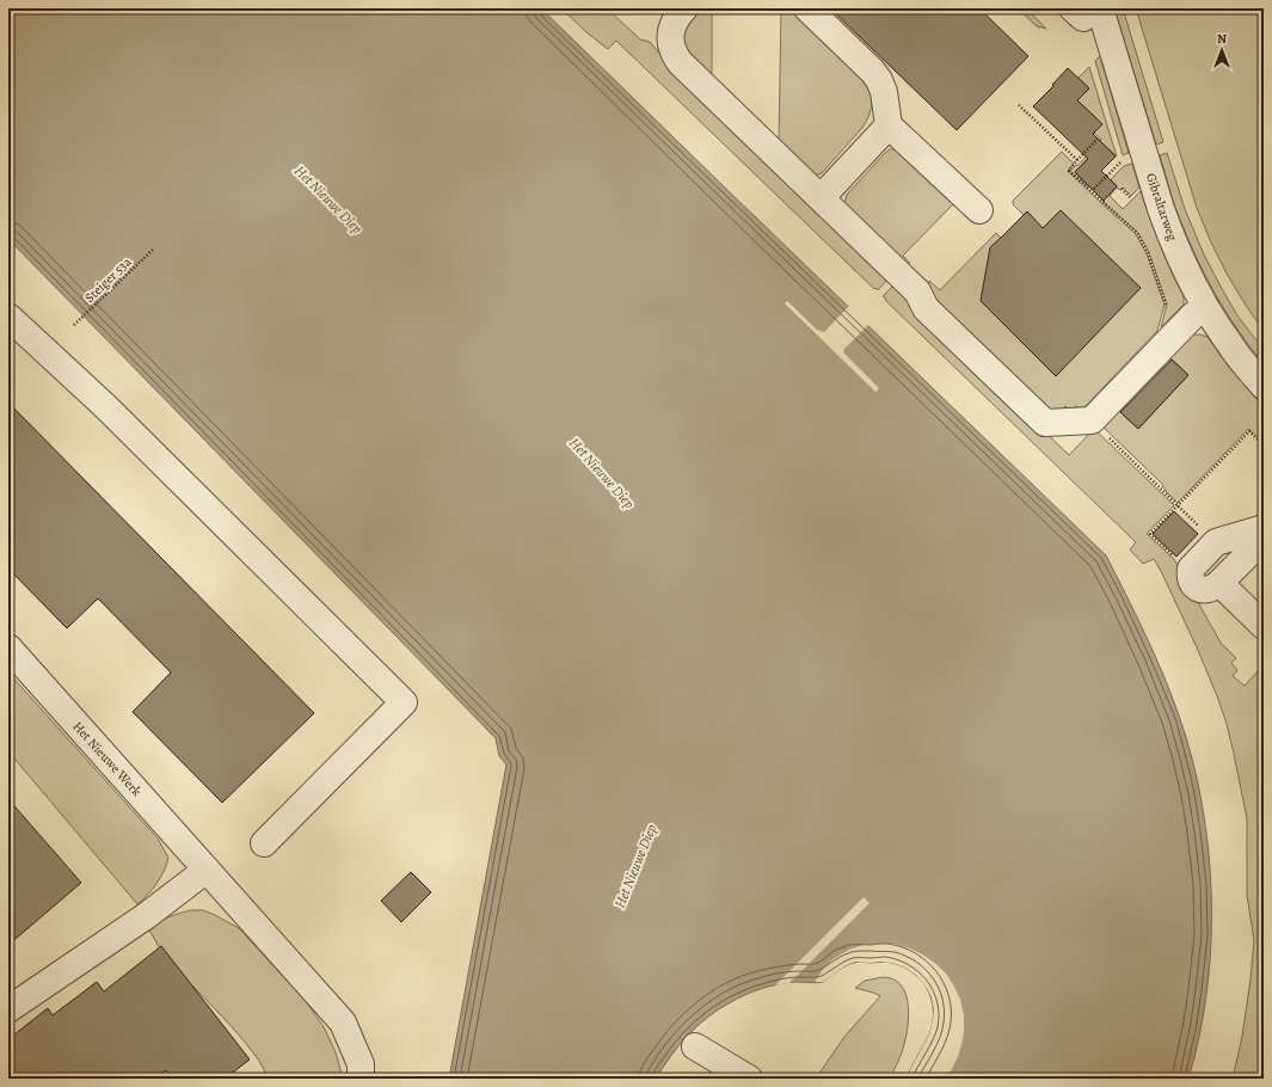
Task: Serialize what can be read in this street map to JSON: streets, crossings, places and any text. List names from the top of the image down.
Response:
{
  "streets": {
    "street": ["Gibraltarweg", "Het Nieuwe Werk"],
    "path": ["Steiger 53a"]
  },
  "water": ["Het Nieuwe Diep"],
  "north": "top"
}
